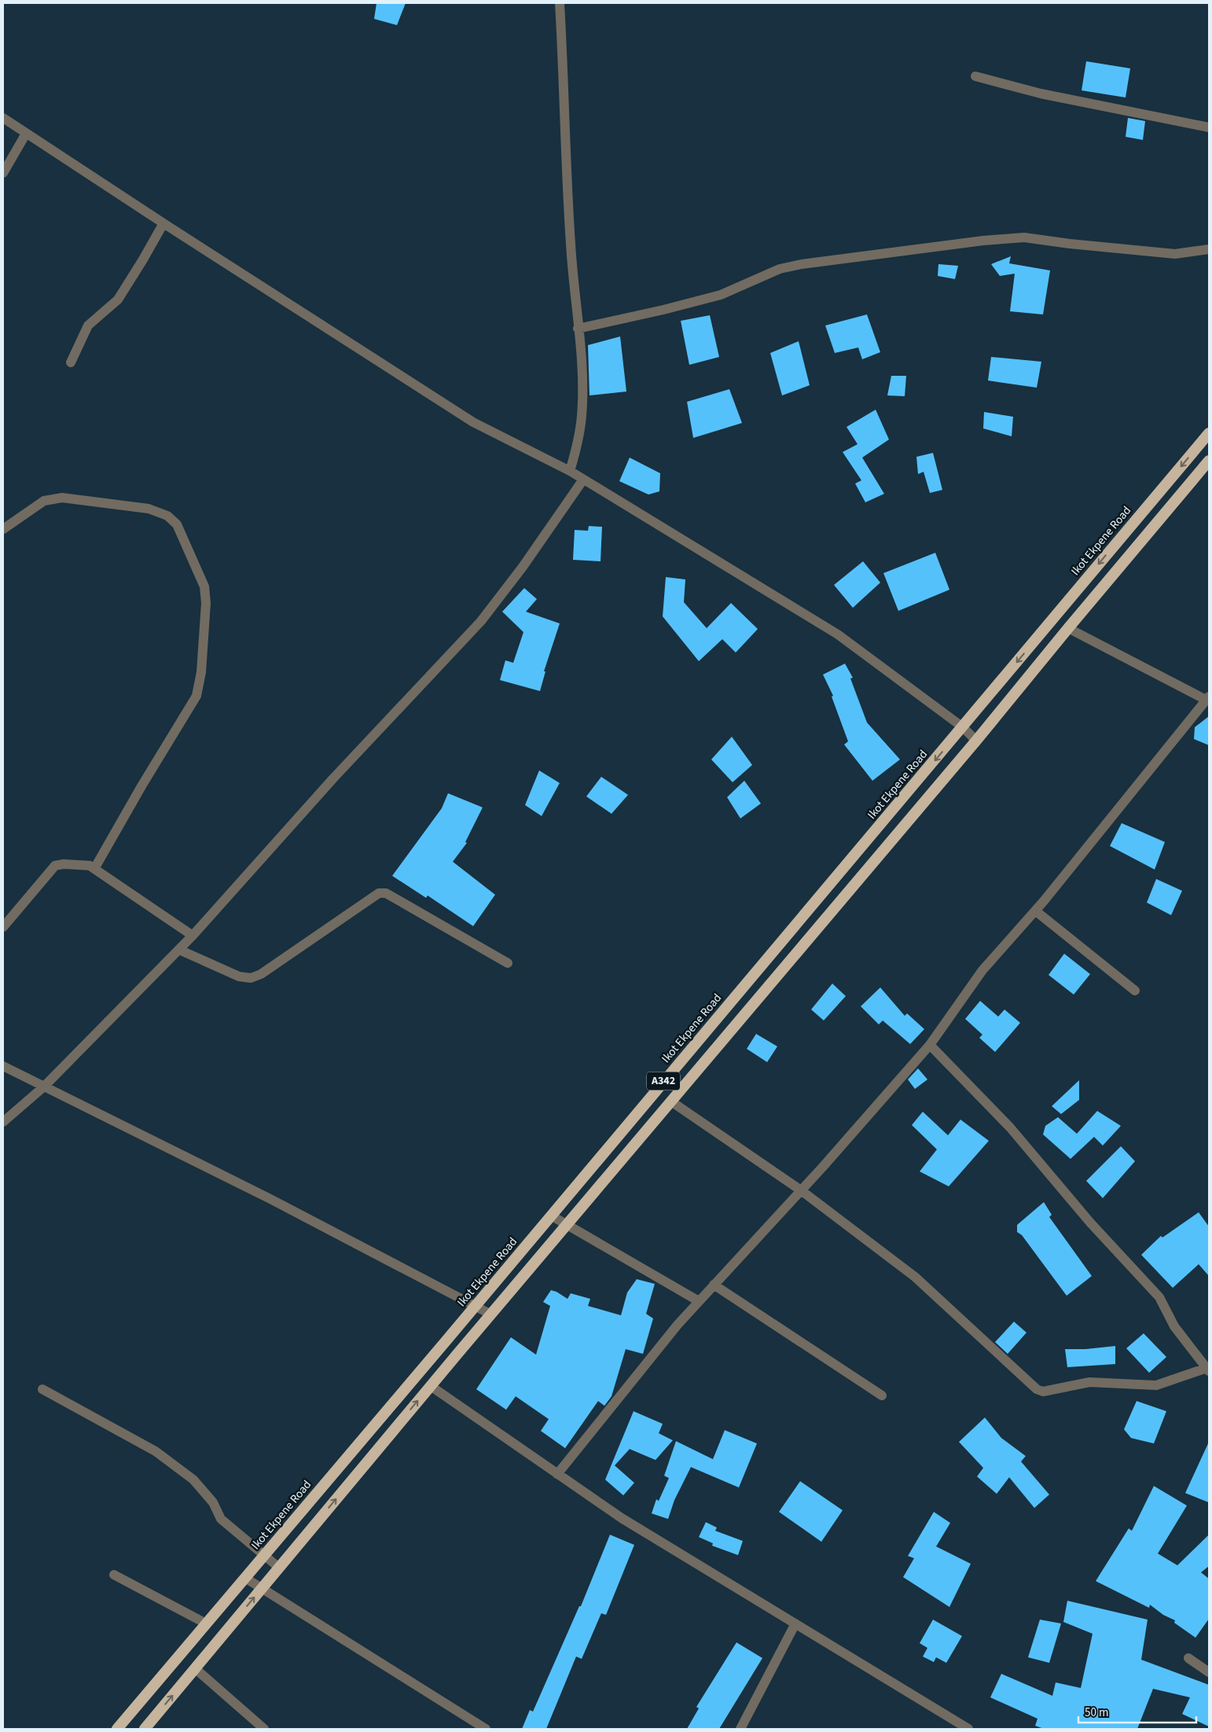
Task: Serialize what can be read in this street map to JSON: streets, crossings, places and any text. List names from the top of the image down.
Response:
{
  "streets": {
    "highway": ["Ikot Ekpene Road", "A342"]
  },
  "scale_bar": "50 m"
}
